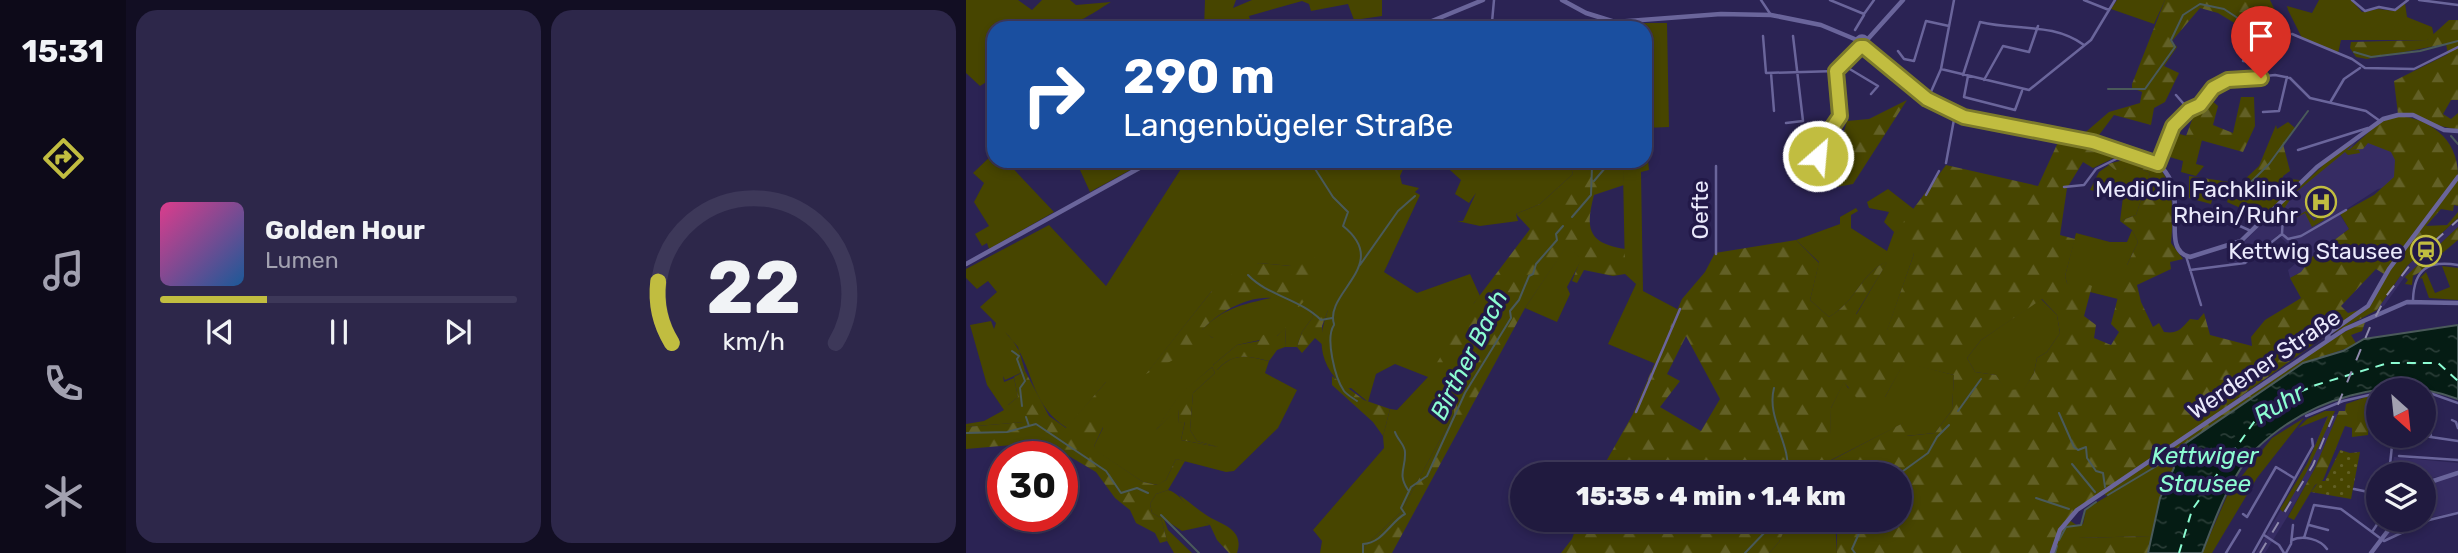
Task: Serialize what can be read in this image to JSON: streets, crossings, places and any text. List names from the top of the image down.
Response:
{
  "streets": {
    "main road": ["Werdener Straße"],
    "street": ["Oefte"]
  },
  "water": ["Birther Bach", "Ruhr", "Kettwiger Stausee"],
  "places": {
    "hospital": ["MediClin Fachklinik Rhein/Ruhr"],
    "station": ["Kettwig Stausee"]
  },
  "north": "bottom right",
  "page": {
    "tabs": "15:31",
    "turn": ["290 m", "Langenbügeler Straße"],
    "song": ["Golden Hour", "Lumen"],
    "limit": "30",
    "trip": "15:35 · 4 min · 1.4 km",
    "gauge": ["22", "km/h"]
  }
}
